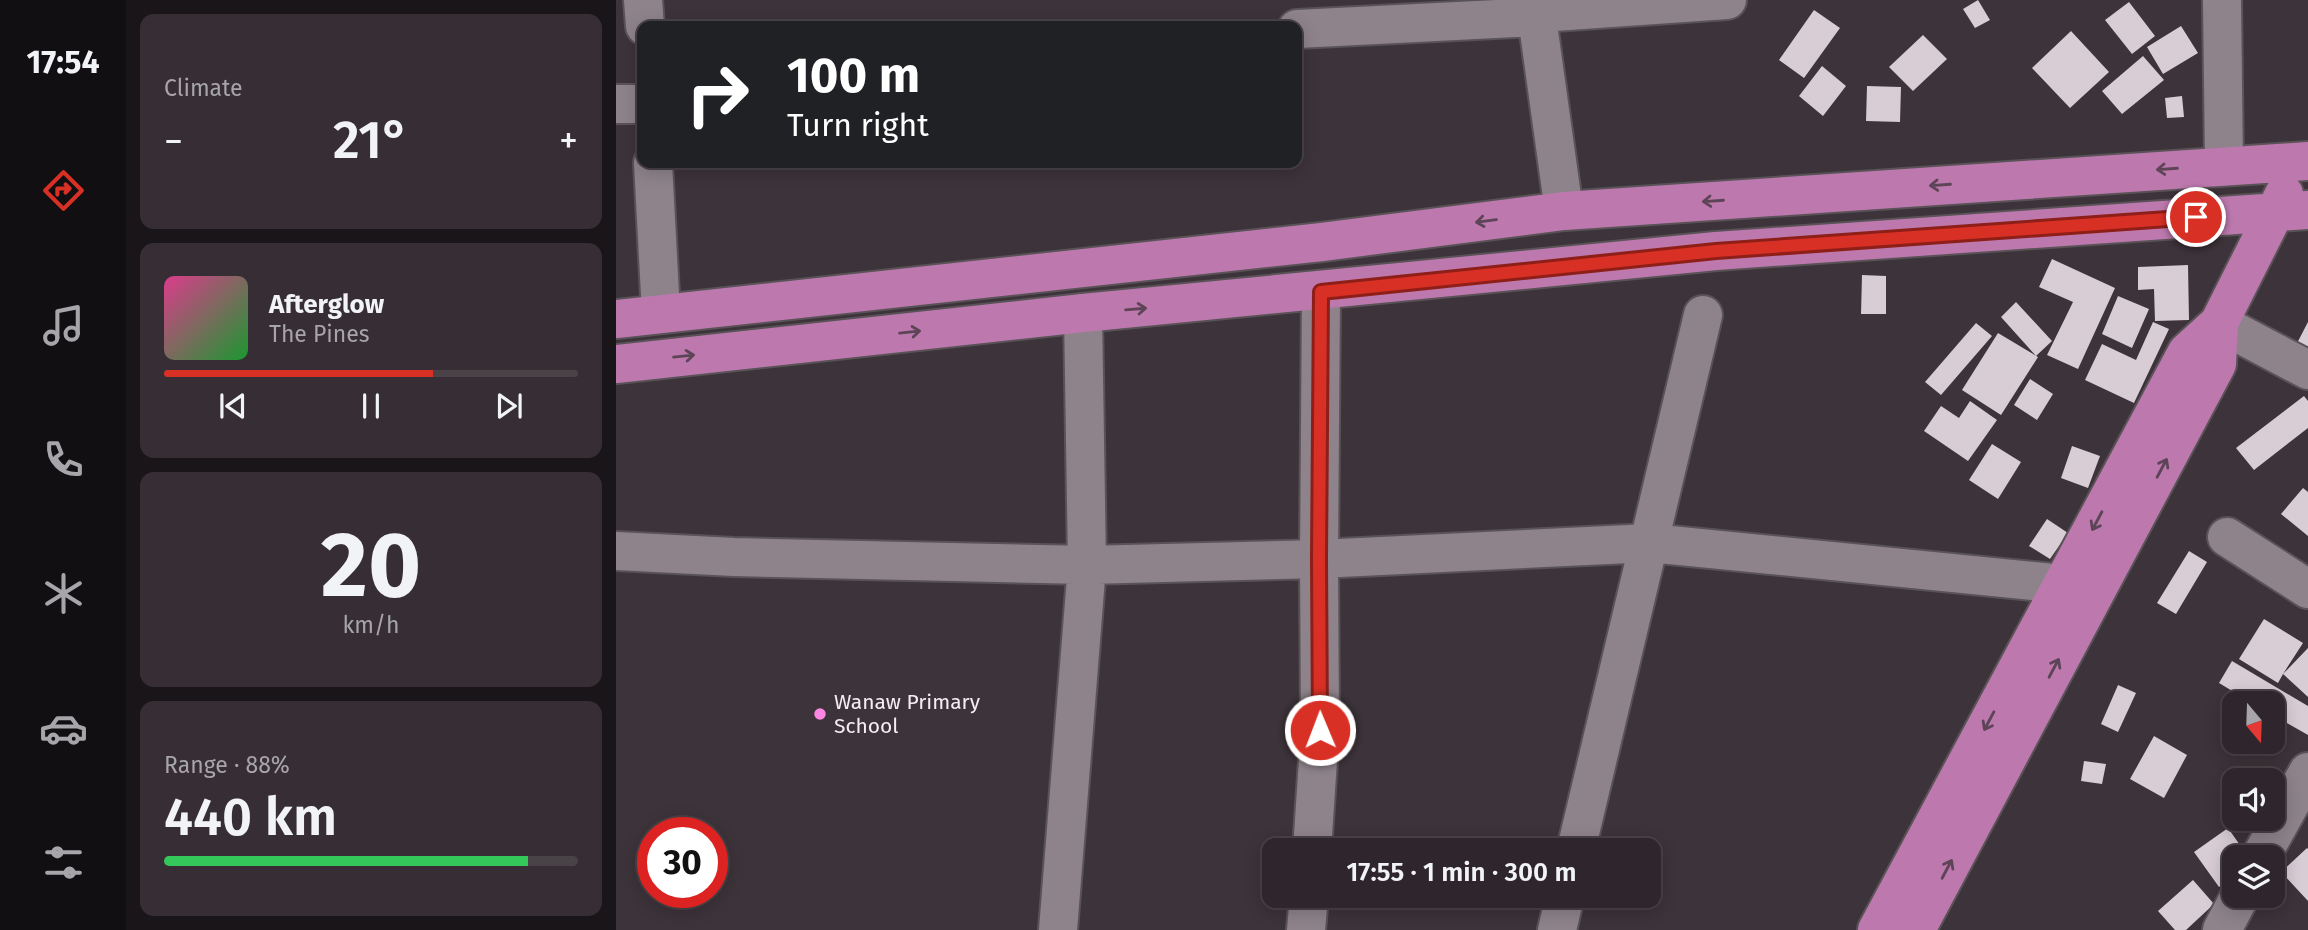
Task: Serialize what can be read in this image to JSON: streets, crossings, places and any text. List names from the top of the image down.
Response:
{
  "places": ["Wanaw Primary School"],
  "north": "bottom",
  "page": {
    "tabs": "17:54",
    "tile": [
      "Climate",
      ["20", "km/h"],
      ["Range · 88%", "440 km"]
    ],
    "turn": ["100 m", "Turn right"],
    "heat": ["−", "21°", "+"],
    "song": ["Afterglow", "The Pines"],
    "limit": "30",
    "trip": "17:55 · 1 min · 300 m"
  }
}
